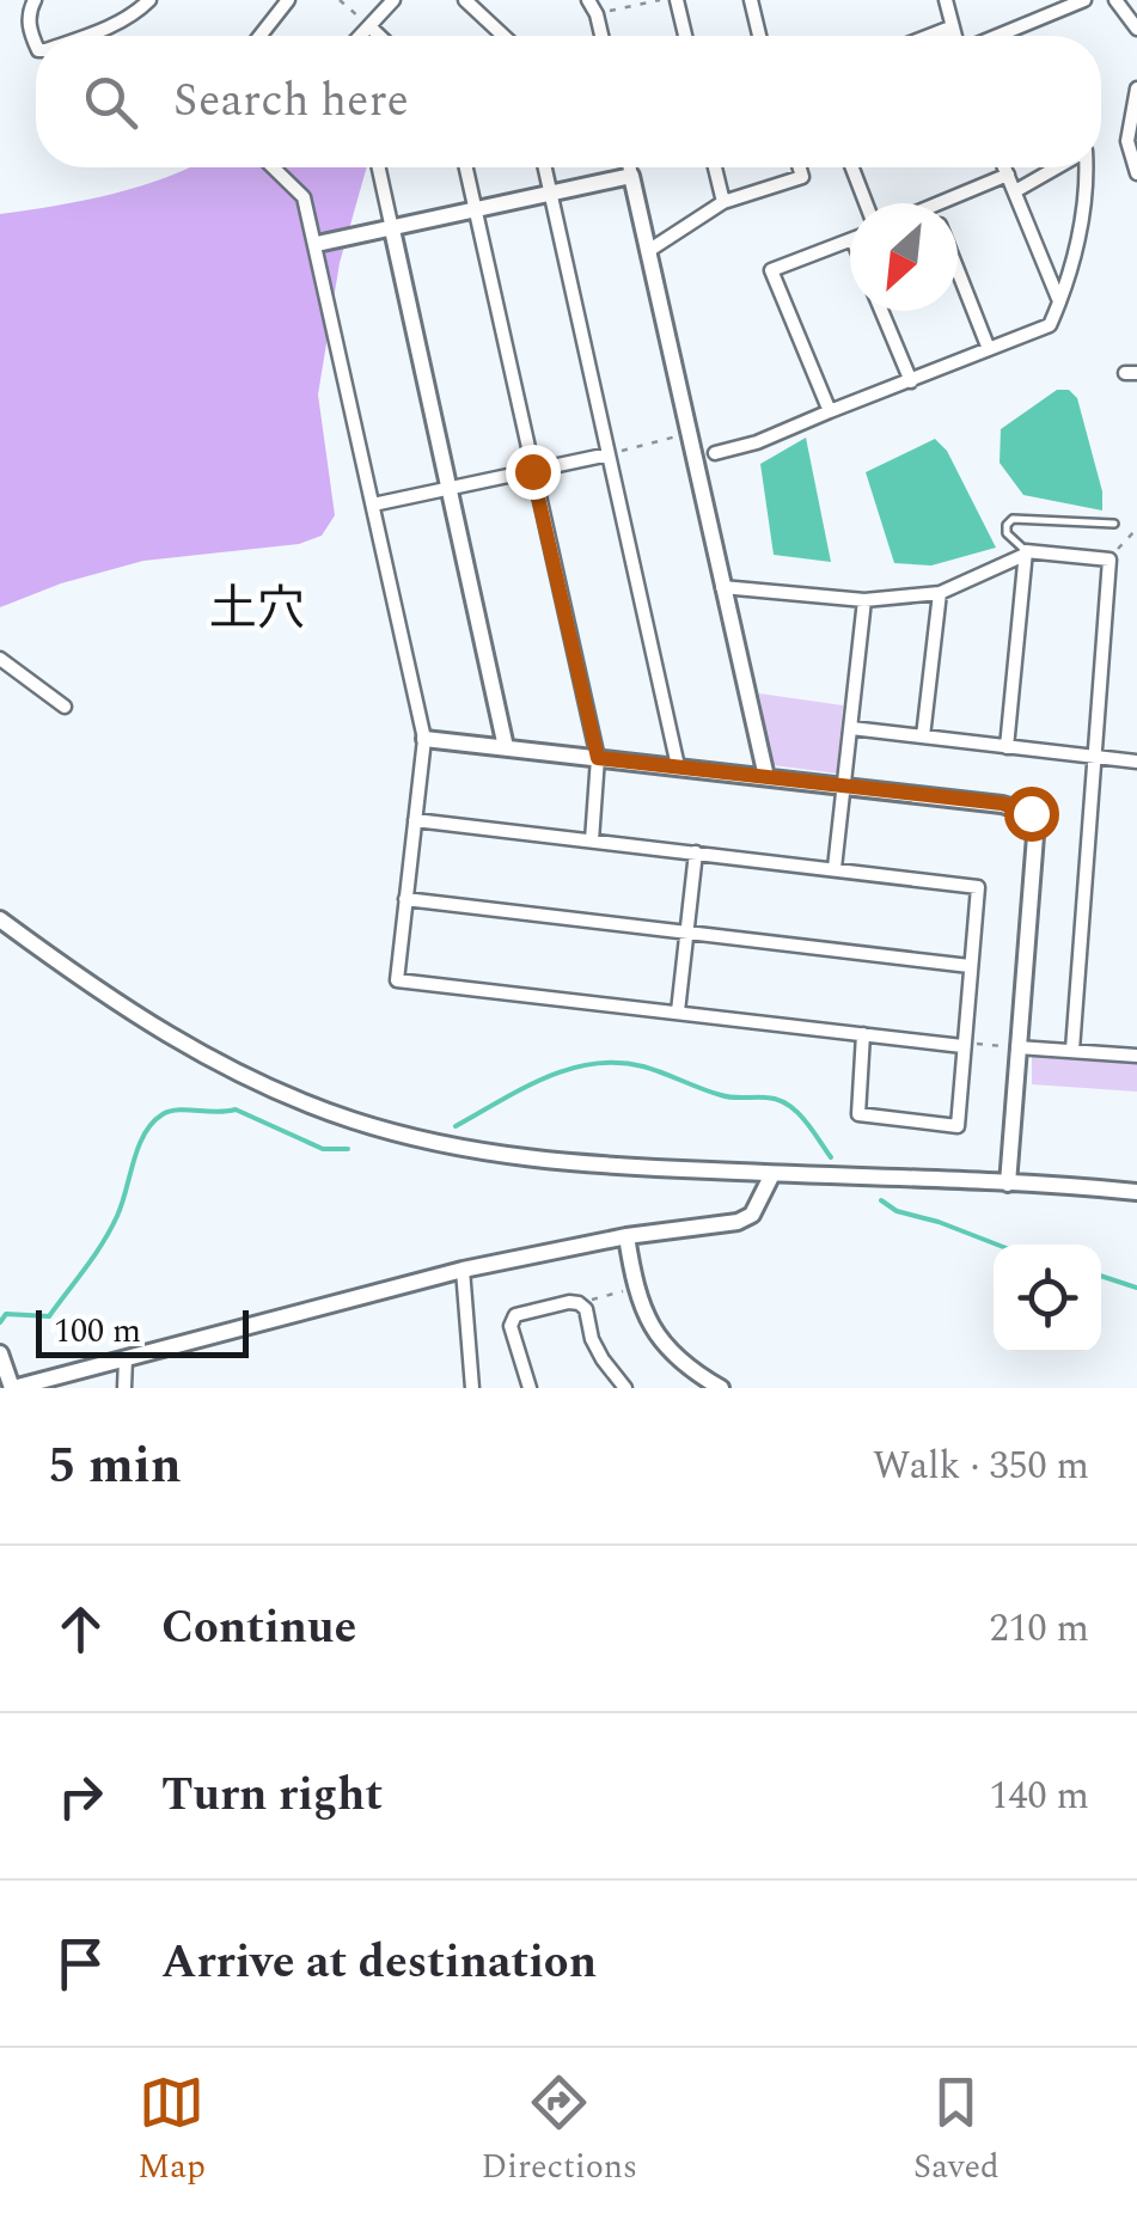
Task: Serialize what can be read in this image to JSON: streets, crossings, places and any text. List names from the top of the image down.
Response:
{
  "districts": ["土穴"],
  "scale_bar": "100 m",
  "north": "bottom left",
  "page": {
    "search": "Search here",
    "scale": "100 m",
    "heading": ["5 min", "Walk · 350 m"],
    "list": [
      ["Continue", "210 m"],
      ["Turn right", "140 m"],
      "Arrive at destination"
    ],
    "nav": ["Map", "Directions", "Saved"]
  }
}
